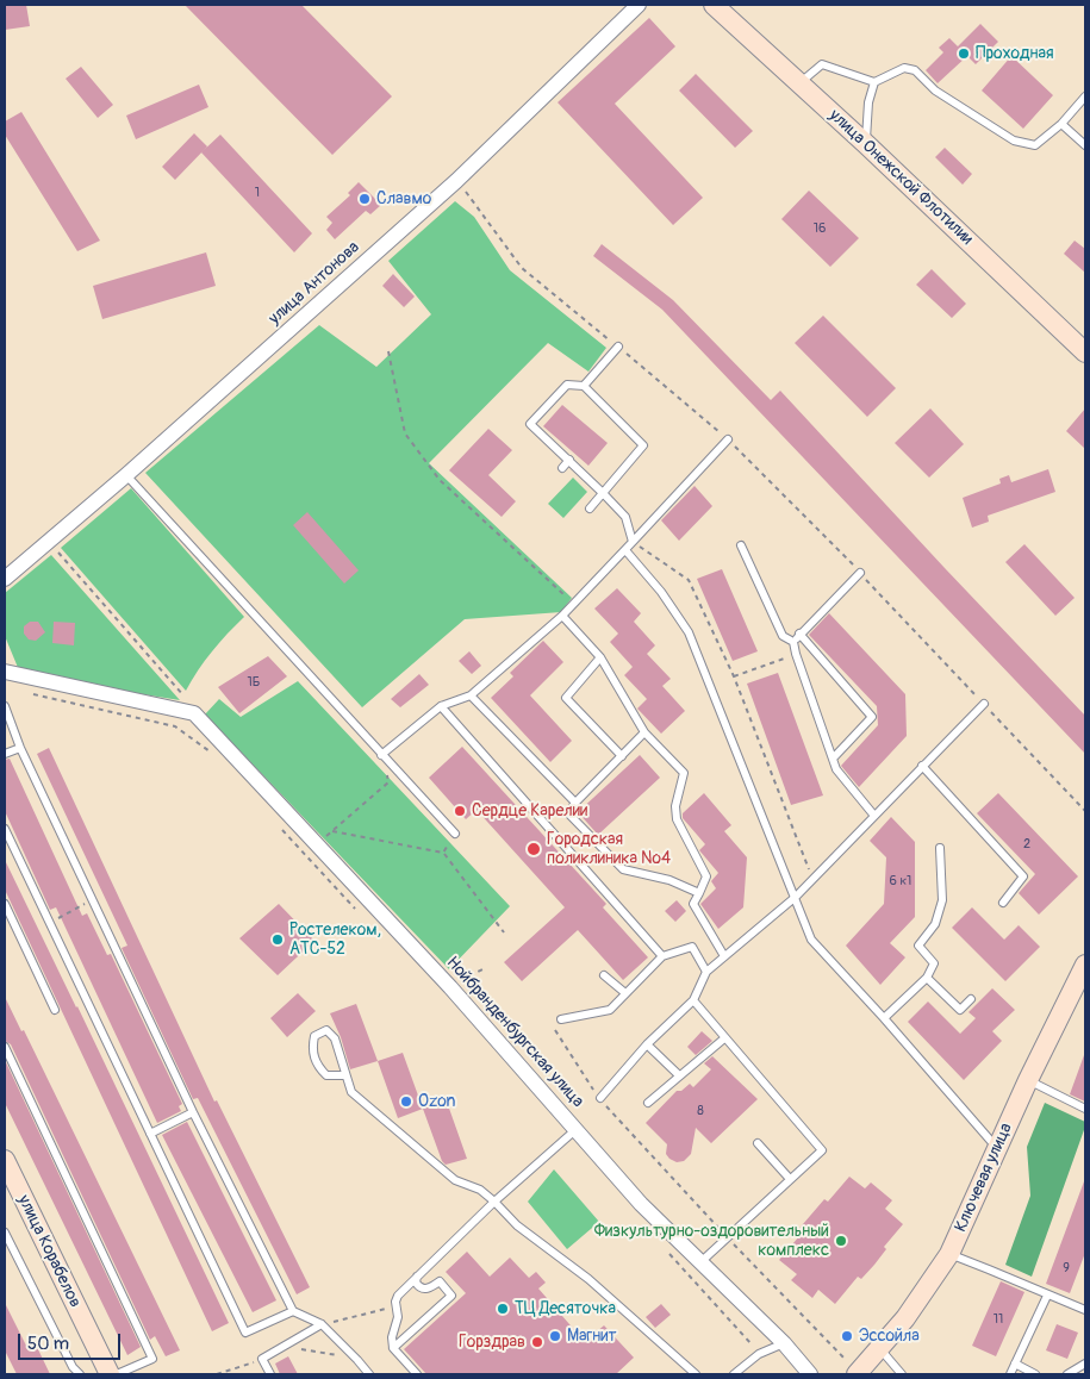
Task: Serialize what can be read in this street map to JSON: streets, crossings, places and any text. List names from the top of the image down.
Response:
{
  "streets": {
    "main road": ["улица Онежской Флотилии", "Ключевая улица", "улица Корабелов"],
    "street": ["улица Антонова", "Нойбранденбургская улица"]
  },
  "places": [
    "Проходная",
    "Славмо",
    "Сердце Карелии",
    "Городская поликлиника №4",
    "Ростелеком, АТС-52",
    "Ozon",
    "Физкультурно-оздоровительный комплекс",
    "ТЦ Десяточка",
    "Магнит",
    "Эссойла",
    "Горздрав"
  ],
  "house_numbers": [
    "1",
    "16",
    "1Б",
    "2",
    "6 к1",
    "8",
    "9",
    "11"
  ],
  "scale_bar": "50 m"
}
